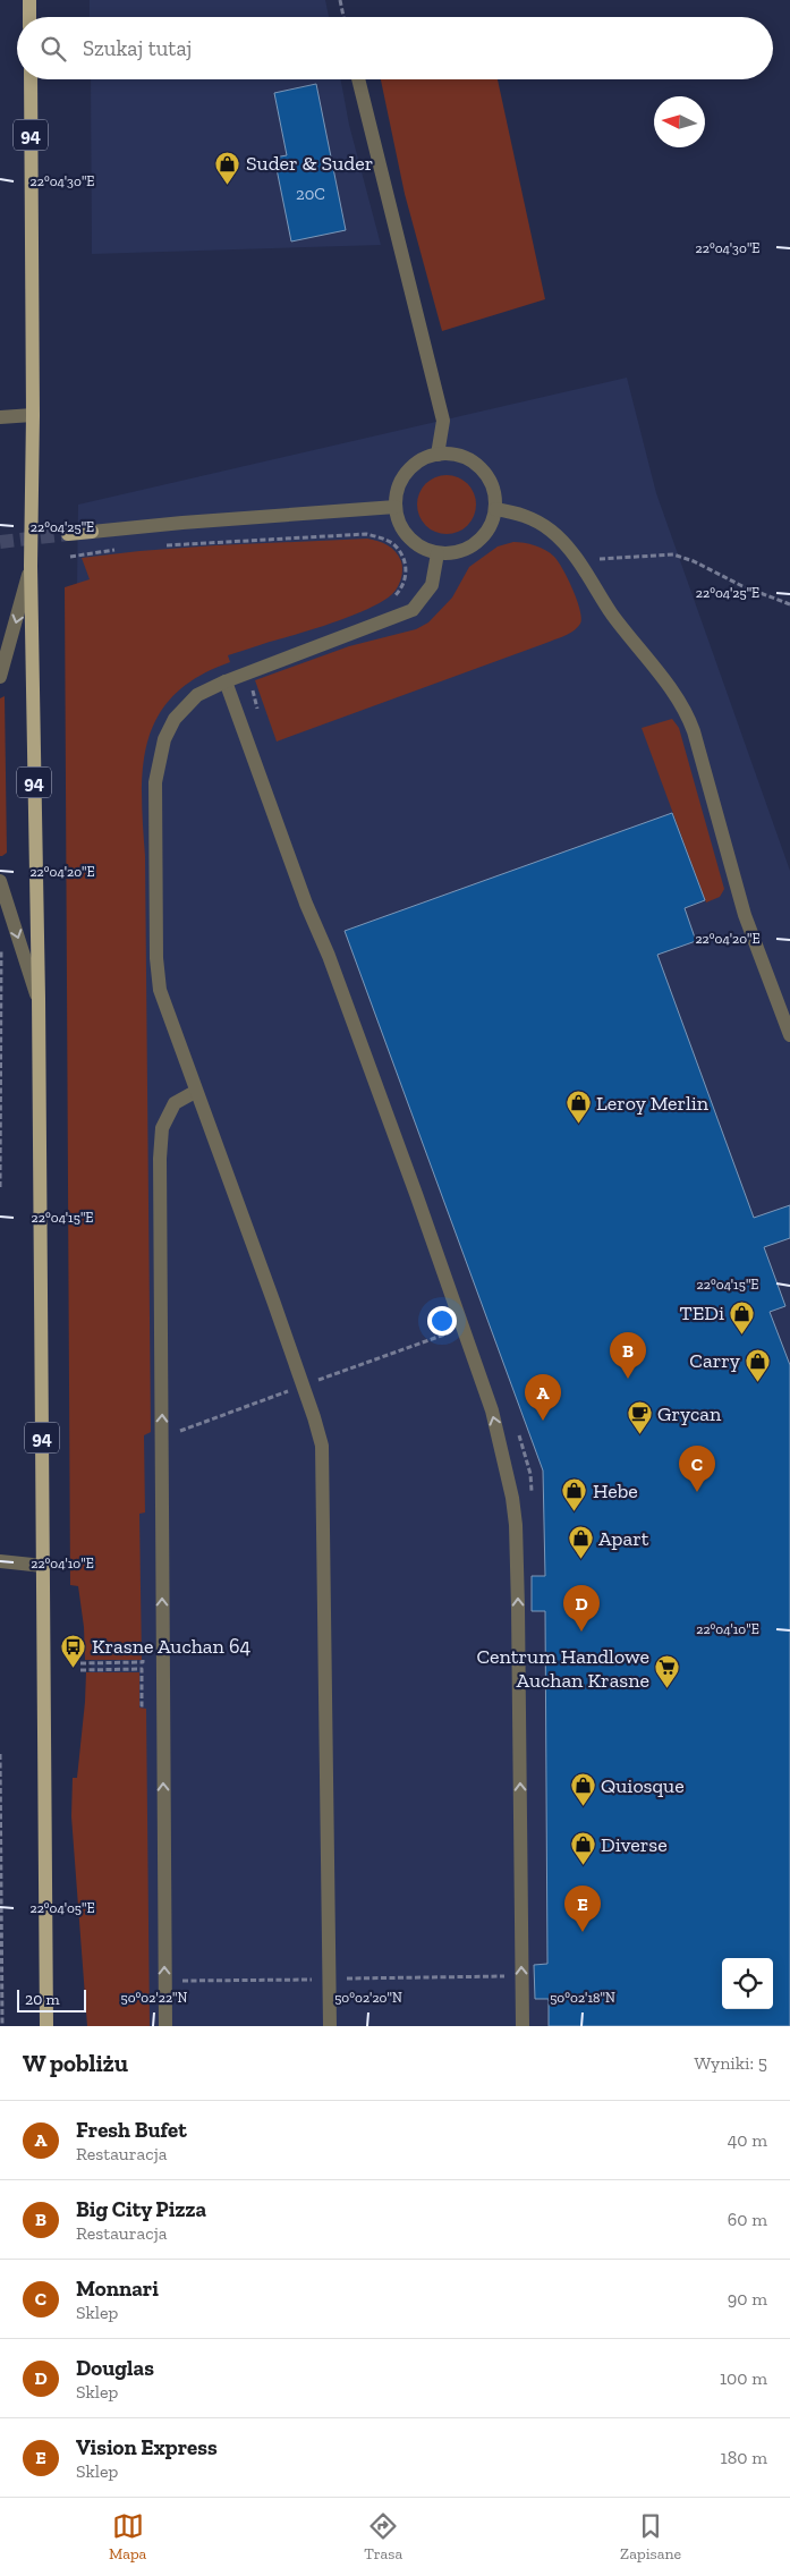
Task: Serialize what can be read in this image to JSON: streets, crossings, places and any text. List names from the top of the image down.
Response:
{
  "streets": {
    "main road": ["94"]
  },
  "places": {
    "shop": [
      "Suder & Suder",
      "Leroy Merlin",
      "TEDi",
      "Carry",
      "Hebe",
      "Apart",
      "Quiosque",
      "Diverse"
    ],
    "cafe": ["Grycan"],
    "bus stop": ["Krasne Auchan 64"],
    "supermarket": ["Centrum Handlowe Auchan Krasne"]
  },
  "house_numbers": ["20C"],
  "scale_bar": "20 m",
  "north": "left",
  "page": {
    "search": "Szukaj tutaj",
    "pins": [
      "B",
      "A",
      "C",
      "D",
      "E"
    ],
    "scale": "20 m",
    "heading": ["W pobliżu", "Wyniki: 5"],
    "list": [
      {
        "mark": "A",
        "name": "Fresh Bufet",
        "note": "Restauracja",
        "value": "40 m"
      },
      {
        "mark": "B",
        "name": "Big City Pizza",
        "note": "Restauracja",
        "value": "60 m"
      },
      {
        "mark": "C",
        "name": "Monnari",
        "note": "Sklep",
        "value": "90 m"
      },
      {
        "mark": "D",
        "name": "Douglas",
        "note": "Sklep",
        "value": "100 m"
      },
      {
        "mark": "E",
        "name": "Vision Express",
        "note": "Sklep",
        "value": "180 m"
      }
    ],
    "nav": ["Mapa", "Trasa", "Zapisane"]
  },
  "coordinates": [
    "22°04'30\"E",
    "22°04'25\"E",
    "22°04'20\"E",
    "22°04'15\"E",
    "22°04'10\"E",
    "22°04'05\"E",
    "50°02'22\"N",
    "50°02'20\"N",
    "50°02'18\"N"
  ]
}
